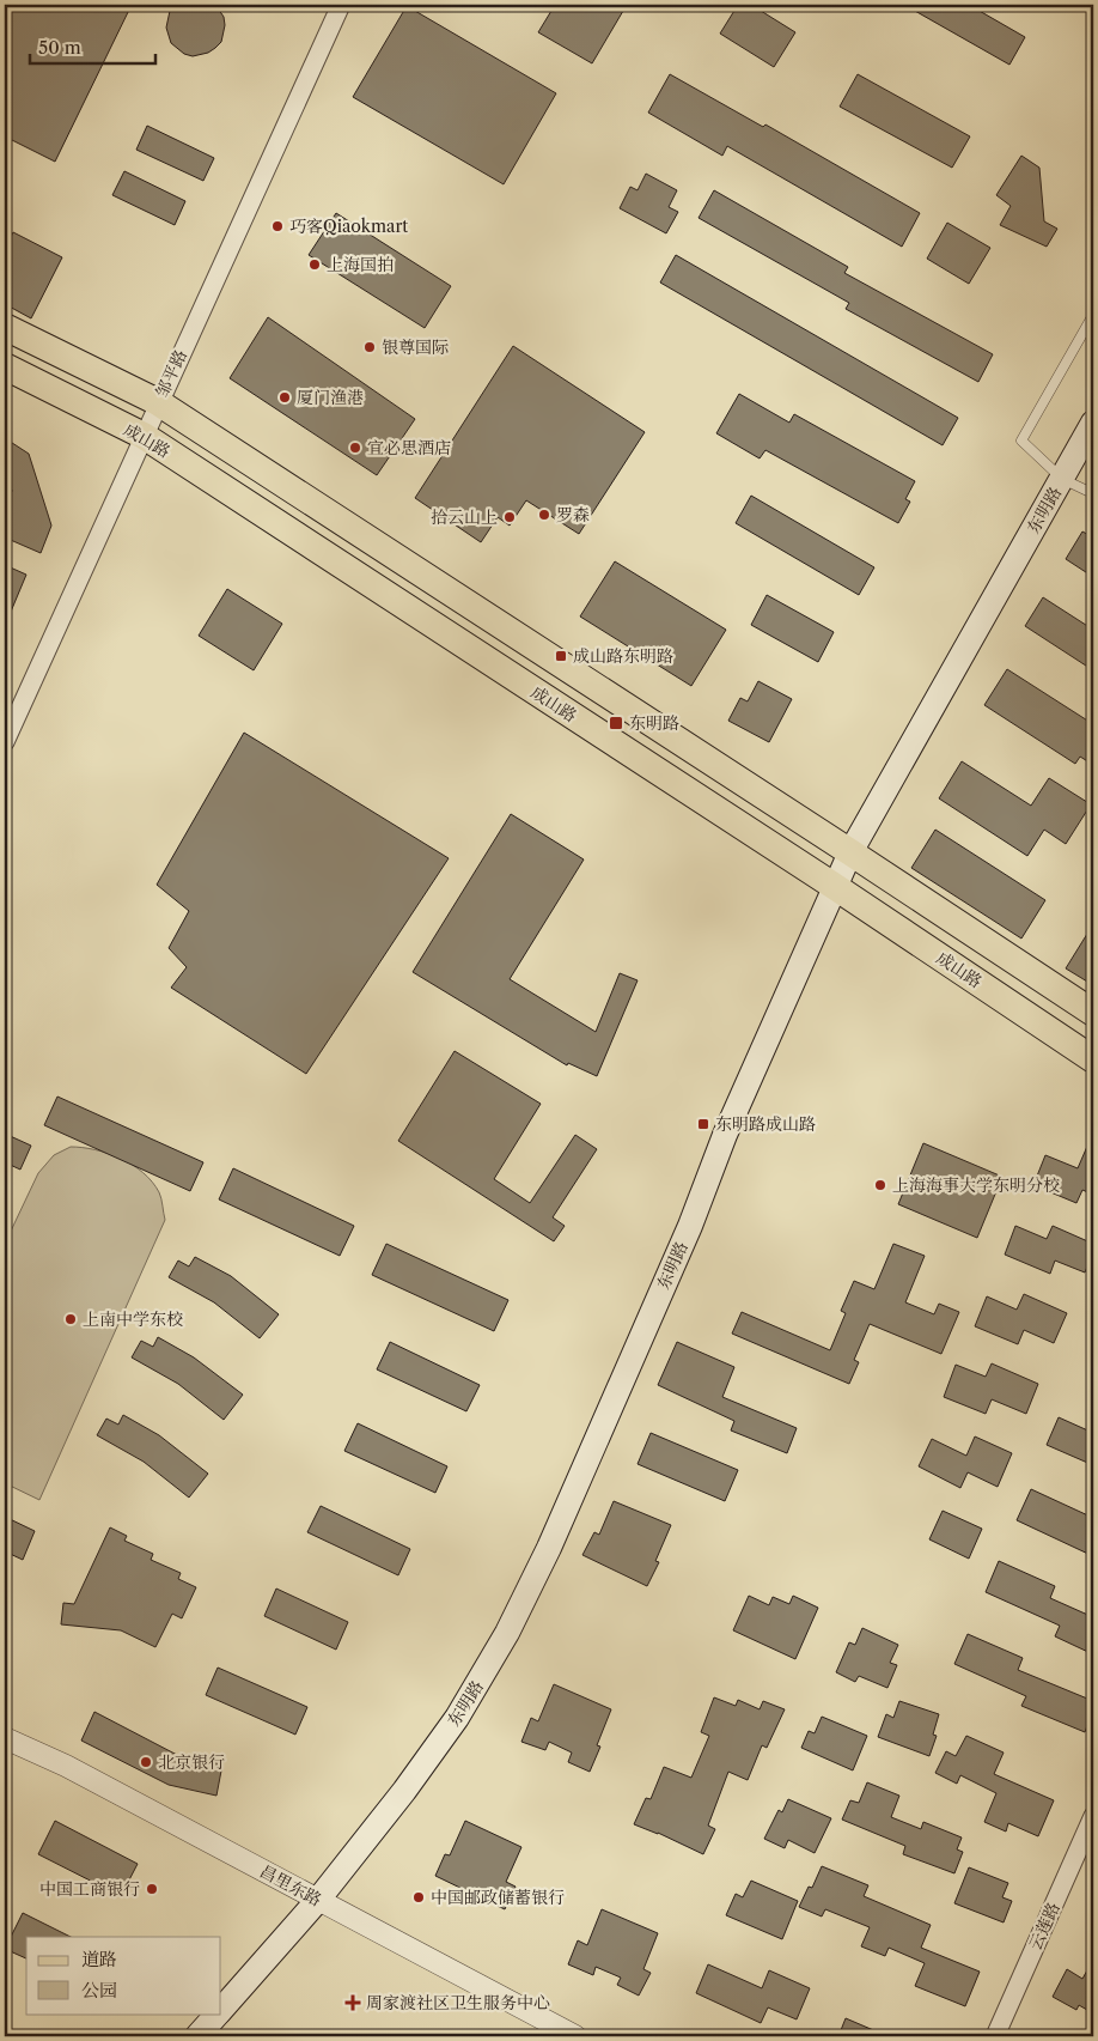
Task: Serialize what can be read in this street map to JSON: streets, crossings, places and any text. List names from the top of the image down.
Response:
{
  "streets": {
    "main road": ["成山路", "东明路"],
    "street": ["邹平路", "昌里东路", "云莲路"]
  },
  "crossings": [
    ["邹平路", "成山路"],
    ["成山路", "东明路"],
    ["东明路", "昌里东路"]
  ],
  "places": {
    "other": [
      "巧客Qiaokmart",
      "上海国拍",
      "银尊国际",
      "厦门渔港",
      "宜必思酒店",
      "罗森",
      "拾云山上",
      "上海海事大学东明分校",
      "上南中学东校",
      "北京银行",
      "中国工商银行",
      "中国邮政储蓄银行"
    ],
    "transit": ["成山路东明路", "东明路", "东明路成山路"],
    "health": ["周家渡社区卫生服务中心"]
  },
  "legend": ["道路", "公园"],
  "scale_bar": "50 m"
}
